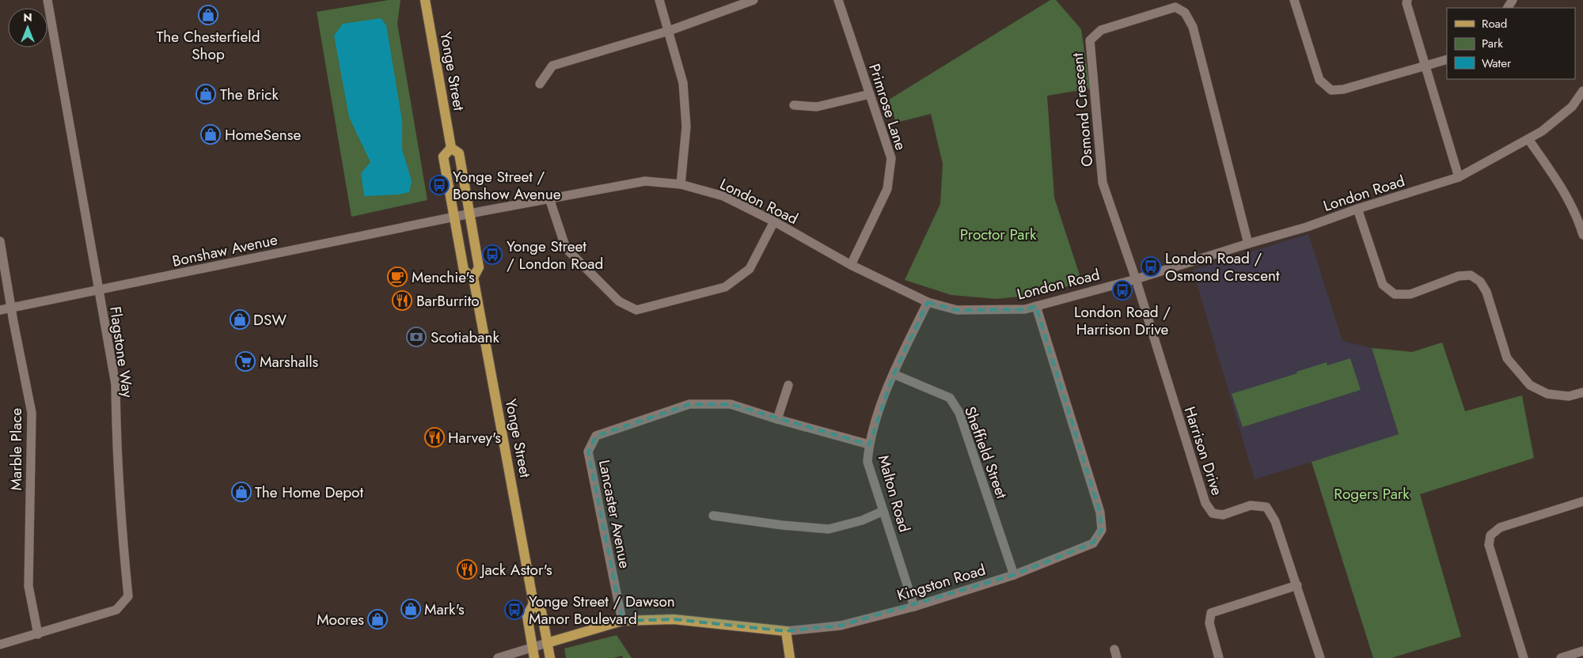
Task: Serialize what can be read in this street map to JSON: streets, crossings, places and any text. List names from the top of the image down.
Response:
{
  "streets": {
    "main road": ["Yonge Street", "Kingston Road"],
    "street": [
      "Primrose Lane",
      "Osmond Crescent",
      "London Road",
      "Bonshaw Avenue",
      "Flagstone Way",
      "Marble Place",
      "Harrison Drive",
      "Sheffield Street",
      "Malton Road",
      "Lancaster Avenue"
    ]
  },
  "crossings": [
    ["Yonge Street", "London Road"],
    ["Yonge Street", "Bonshaw Avenue"],
    ["Yonge Street", "Kingston Road"],
    ["Primrose Lane", "London Road"],
    ["Osmond Crescent", "London Road"],
    ["Osmond Crescent", "Harrison Drive"],
    ["London Road", "Bonshaw Avenue"],
    ["London Road", "Harrison Drive"],
    ["London Road", "Malton Road"],
    ["London Road", "Kingston Road"],
    ["Bonshaw Avenue", "Flagstone Way"],
    ["Bonshaw Avenue", "Marble Place"],
    ["Flagstone Way", "Marble Place"],
    ["Sheffield Street", "Malton Road"],
    ["Sheffield Street", "Kingston Road"],
    ["Malton Road", "Lancaster Avenue"],
    ["Malton Road", "Kingston Road"],
    ["Lancaster Avenue", "Kingston Road"]
  ],
  "parks": ["Proctor Park", "Rogers Park"],
  "places": {
    "shop": [
      "The Chesterfield Shop",
      "The Brick",
      "HomeSense",
      "DSW",
      "The Home Depot",
      "Mark's",
      "Moores"
    ],
    "bus stop": [
      "Yonge Street / Bonshow Avenue",
      "Yonge Street / London Road",
      "London Road / Osmond Crescent",
      "London Road / Harrison Drive",
      "Yonge Street / Dawson Manor Boulevard"
    ],
    "cafe": ["Menchie's"],
    "restaurant": ["BarBurrito", "Harvey's", "Jack Astor's"],
    "bank": ["Scotiabank"],
    "supermarket": ["Marshalls"]
  },
  "legend": ["Road", "Park", "Water"],
  "north": "top"
}
